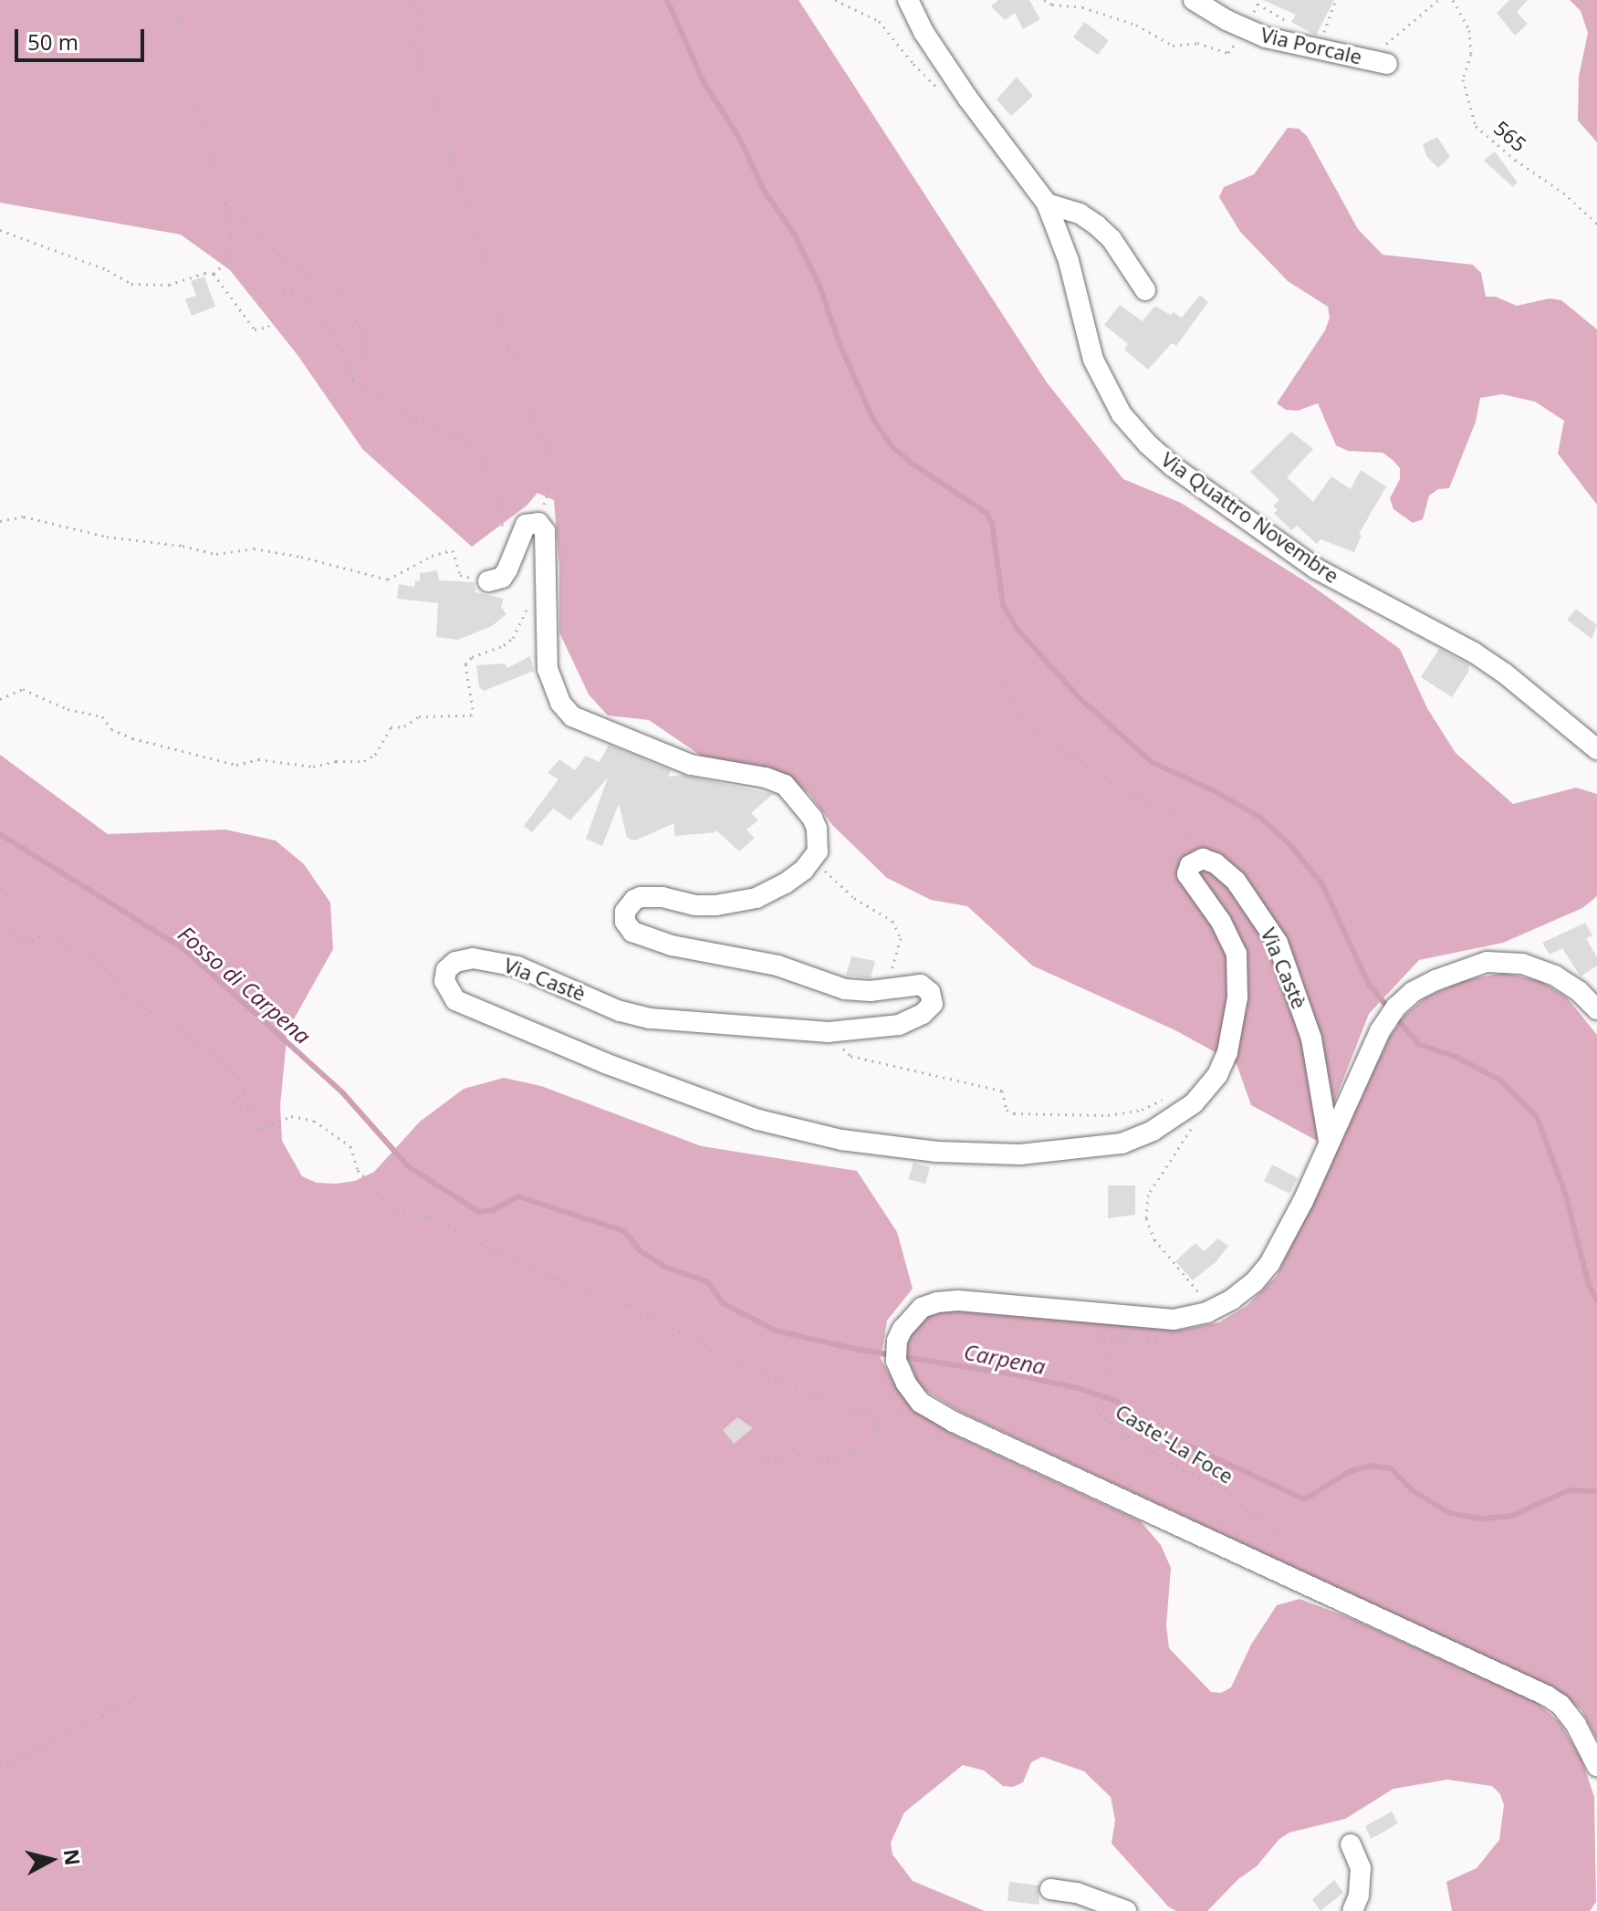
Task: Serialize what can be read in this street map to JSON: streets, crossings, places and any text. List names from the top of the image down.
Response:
{
  "streets": {
    "street": ["Via Porcale", "Via Quattro Novembre", "Via Castè"],
    "path": ["565", "Caste'-La Foce"]
  },
  "water": ["Fosso di Carpena", "Carpena"],
  "scale_bar": "50 m",
  "north": "right"
}
